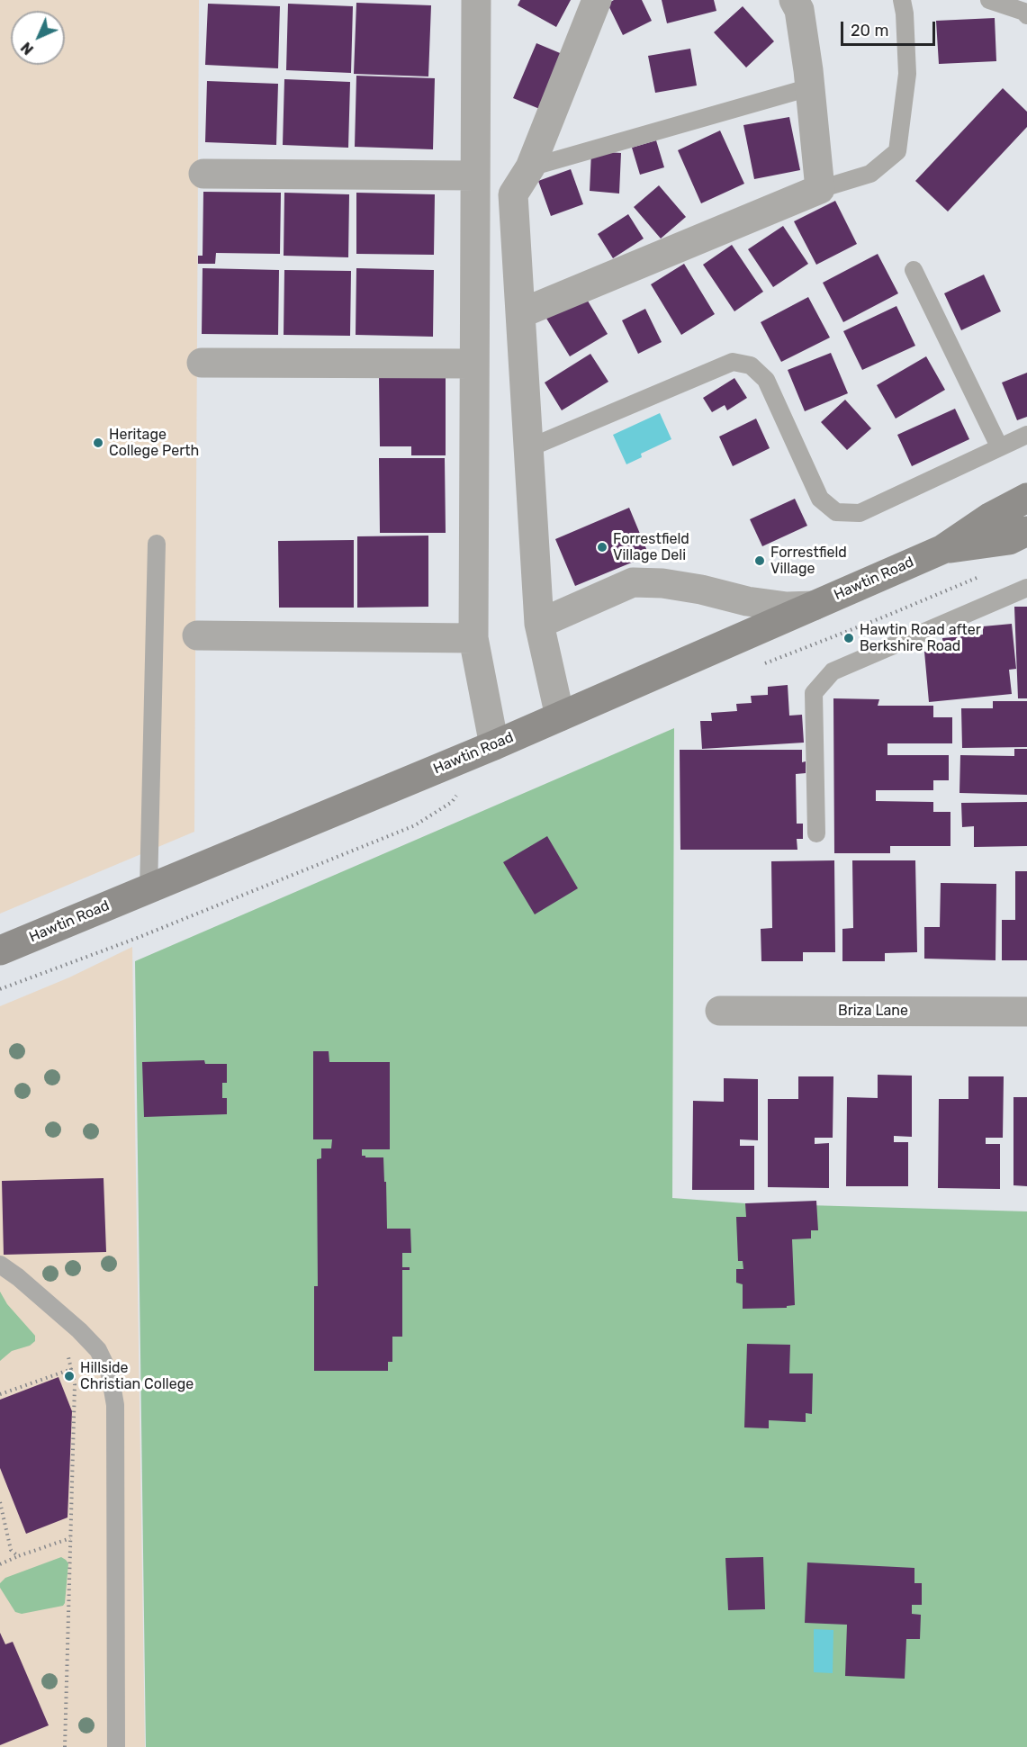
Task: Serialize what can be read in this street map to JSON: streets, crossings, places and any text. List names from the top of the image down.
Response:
{
  "streets": {
    "main road": ["Hawtin Road"],
    "street": ["Briza Lane"]
  },
  "places": [
    "Heritage College Perth",
    "Forrestfield Village Deli",
    "Forrestfield Village",
    "Hawtin Road after Berkshire Road",
    "Hillside Christian College"
  ],
  "scale_bar": "20 m",
  "north": "bottom left"
}
